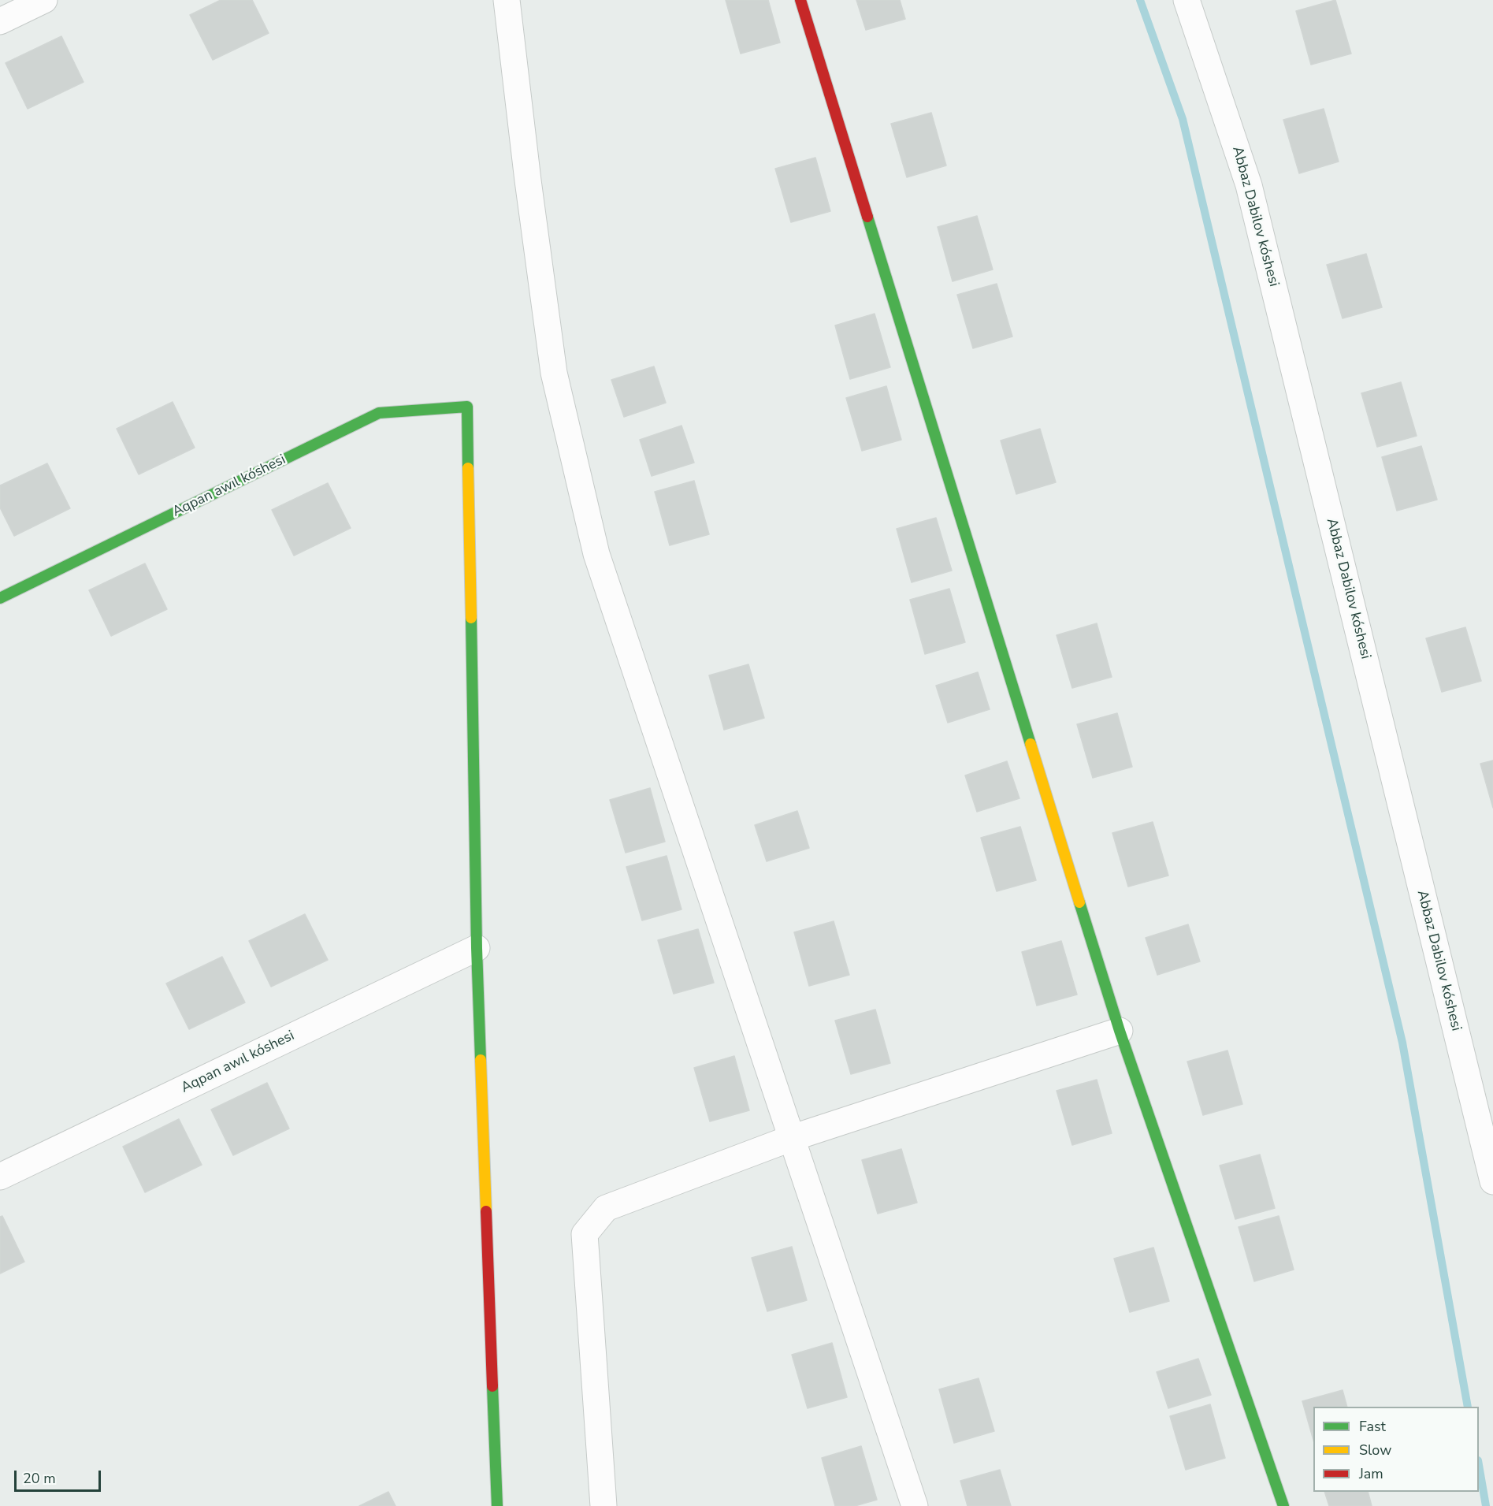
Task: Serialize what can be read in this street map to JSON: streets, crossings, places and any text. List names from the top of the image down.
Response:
{
  "streets": {
    "street": ["Abbaz Dabilov kóshesi", "Aqpan awıl kóshesi"]
  },
  "legend": ["Fast", "Slow", "Jam"],
  "scale_bar": "20 m"
}
